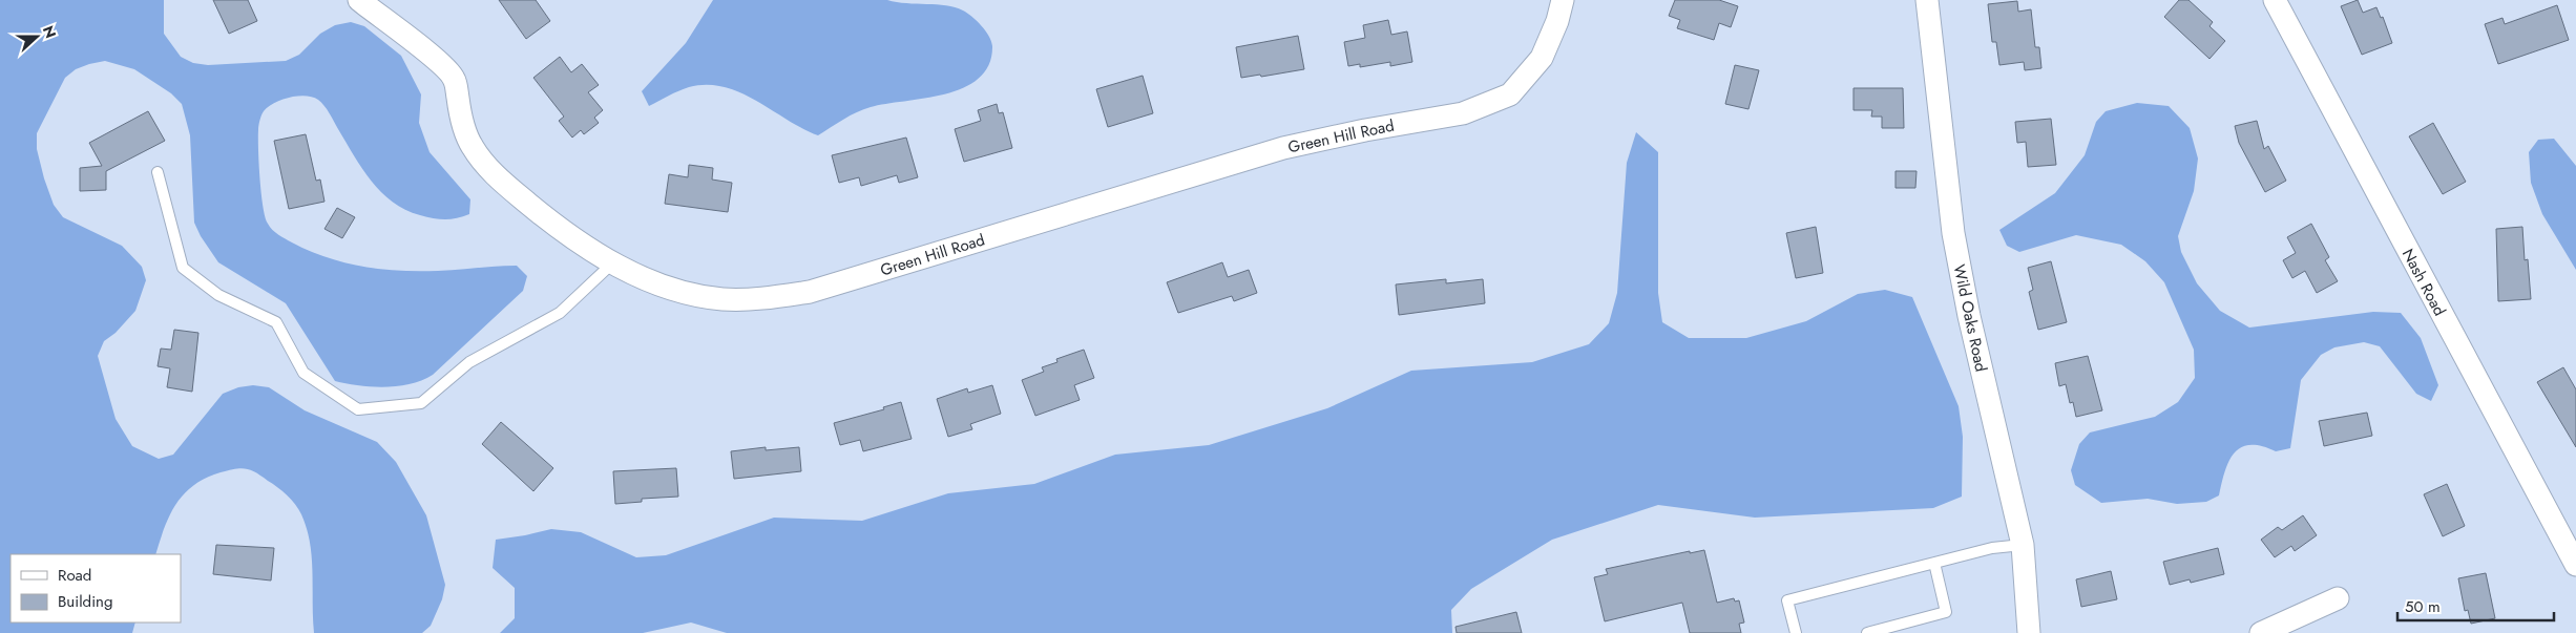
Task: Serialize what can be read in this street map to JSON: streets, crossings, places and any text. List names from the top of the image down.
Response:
{
  "streets": {
    "street": ["Green Hill Road", "Nash Road", "Wild Oaks Road"]
  },
  "legend": ["Road", "Building"],
  "scale_bar": "50 m",
  "north": "right"
}
